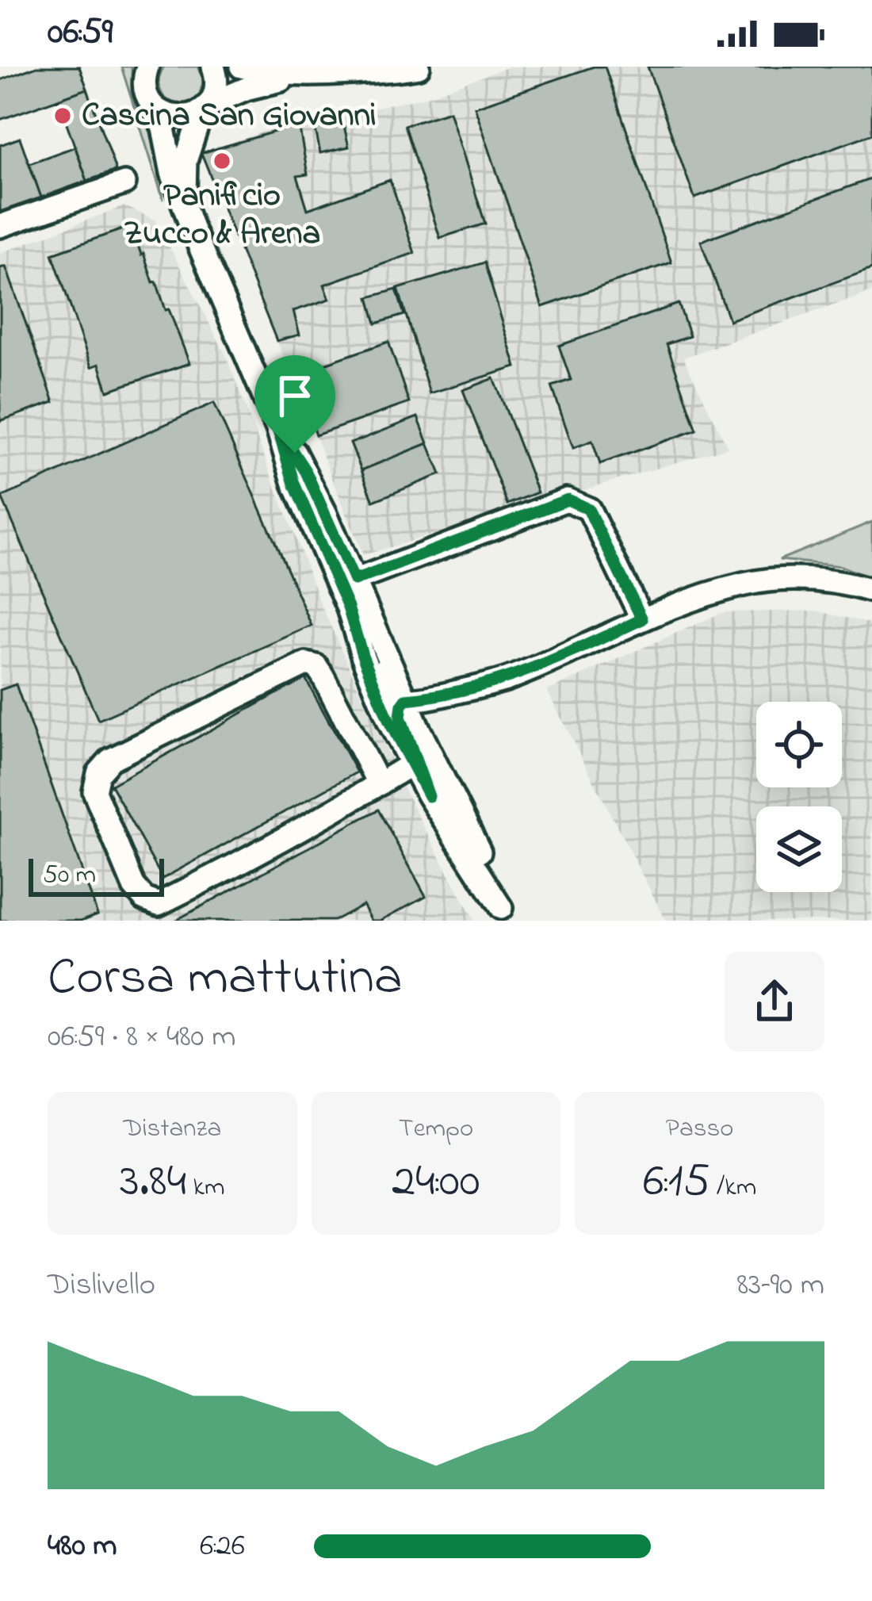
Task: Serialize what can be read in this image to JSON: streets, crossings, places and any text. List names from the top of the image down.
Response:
{
  "places": ["Cascina San Giovanni", "Panificio Zucco & Arena"],
  "scale_bar": "50 m",
  "page": {
    "status": "06:59",
    "scale": "50 m",
    "heading": ["Corsa mattutina", "06:59 · 8 × 480 m"],
    "stats": [
      ["Distanza", "3.84 km"],
      ["Tempo", "24:00"],
      ["Passo", "6:15 /km"]
    ],
    "chart": ["Dislivello", "83–90 m"],
    "list": [
      {
        "name": "480 m",
        "note": "6:26"
      }
    ]
  }
}
